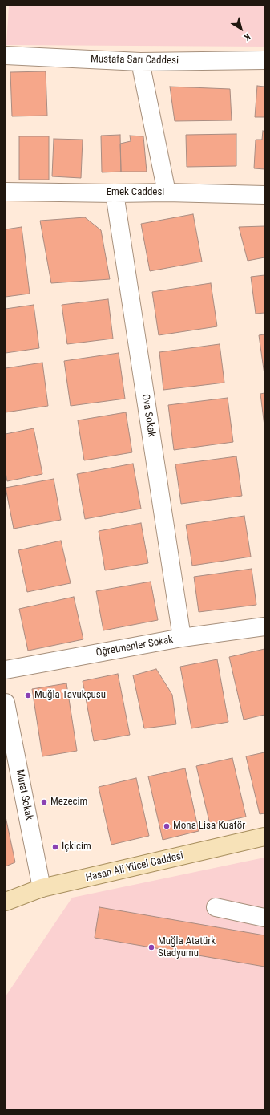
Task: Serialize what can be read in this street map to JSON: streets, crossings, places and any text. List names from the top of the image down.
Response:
{
  "streets": {
    "main road": ["Hasan Ali Yücel Caddesi"],
    "street": [
      "Mustafa Sarı Caddesi",
      "Emek Caddesi",
      "Ova Sokak",
      "Öğretmenler Sokak",
      "Murat Sokak"
    ]
  },
  "crossings": [
    ["Emek Caddesi", "Ova Sokak"],
    ["Ova Sokak", "Öğretmenler Sokak"],
    ["Murat Sokak", "Hasan Ali Yücel Caddesi"]
  ],
  "places": [
    "Muğla Tavukçusu",
    "Mezecim",
    "Mona Lisa Kuaför",
    "İçkicim",
    "Muğla Atatürk Stadyumu"
  ],
  "north": "bottom right"
}
